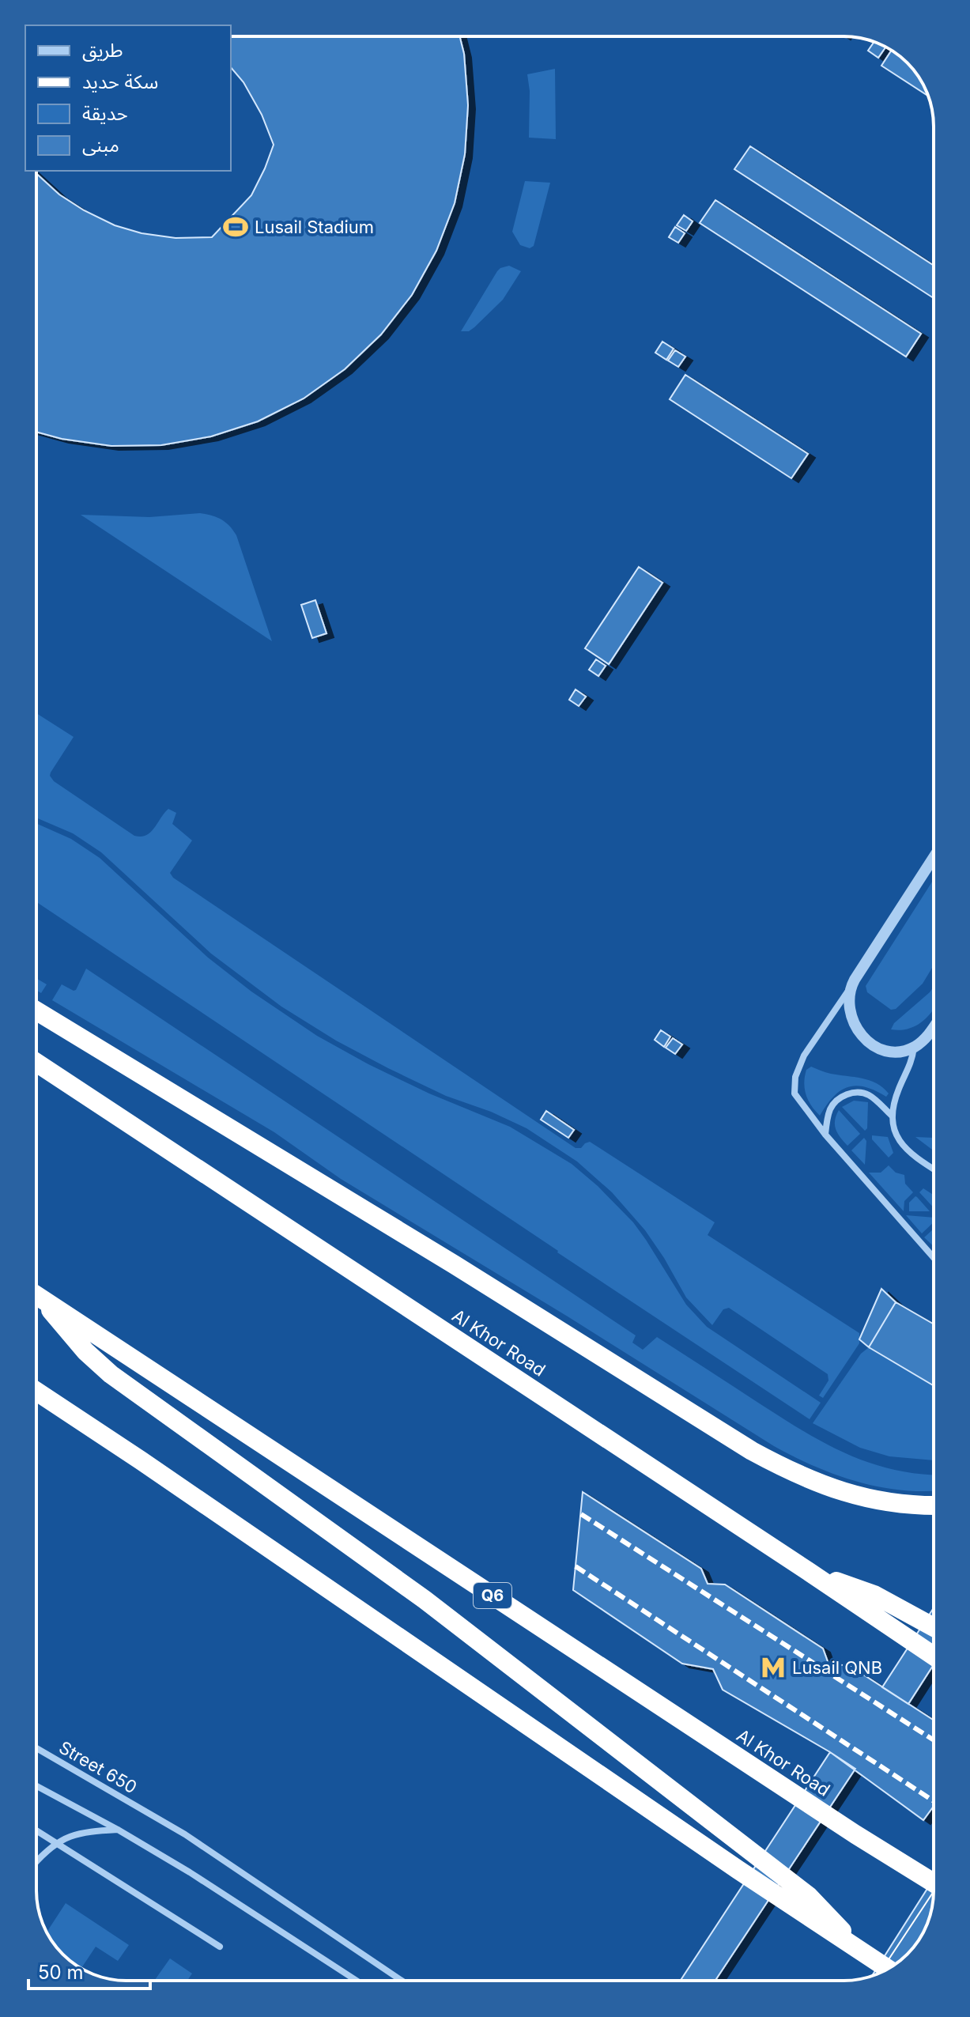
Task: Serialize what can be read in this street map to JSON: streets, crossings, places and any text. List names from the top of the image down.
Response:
{
  "streets": {
    "highway": ["Al Khor Road", "Q6"],
    "street": ["Street 650"]
  },
  "places": {
    "sports": ["Lusail Stadium"],
    "metro station": ["Lusail QNB"]
  },
  "legend": [
    "طريق",
    "سكة حديد",
    "حديقة",
    "مبنى"
  ],
  "scale_bar": "50 m"
}
